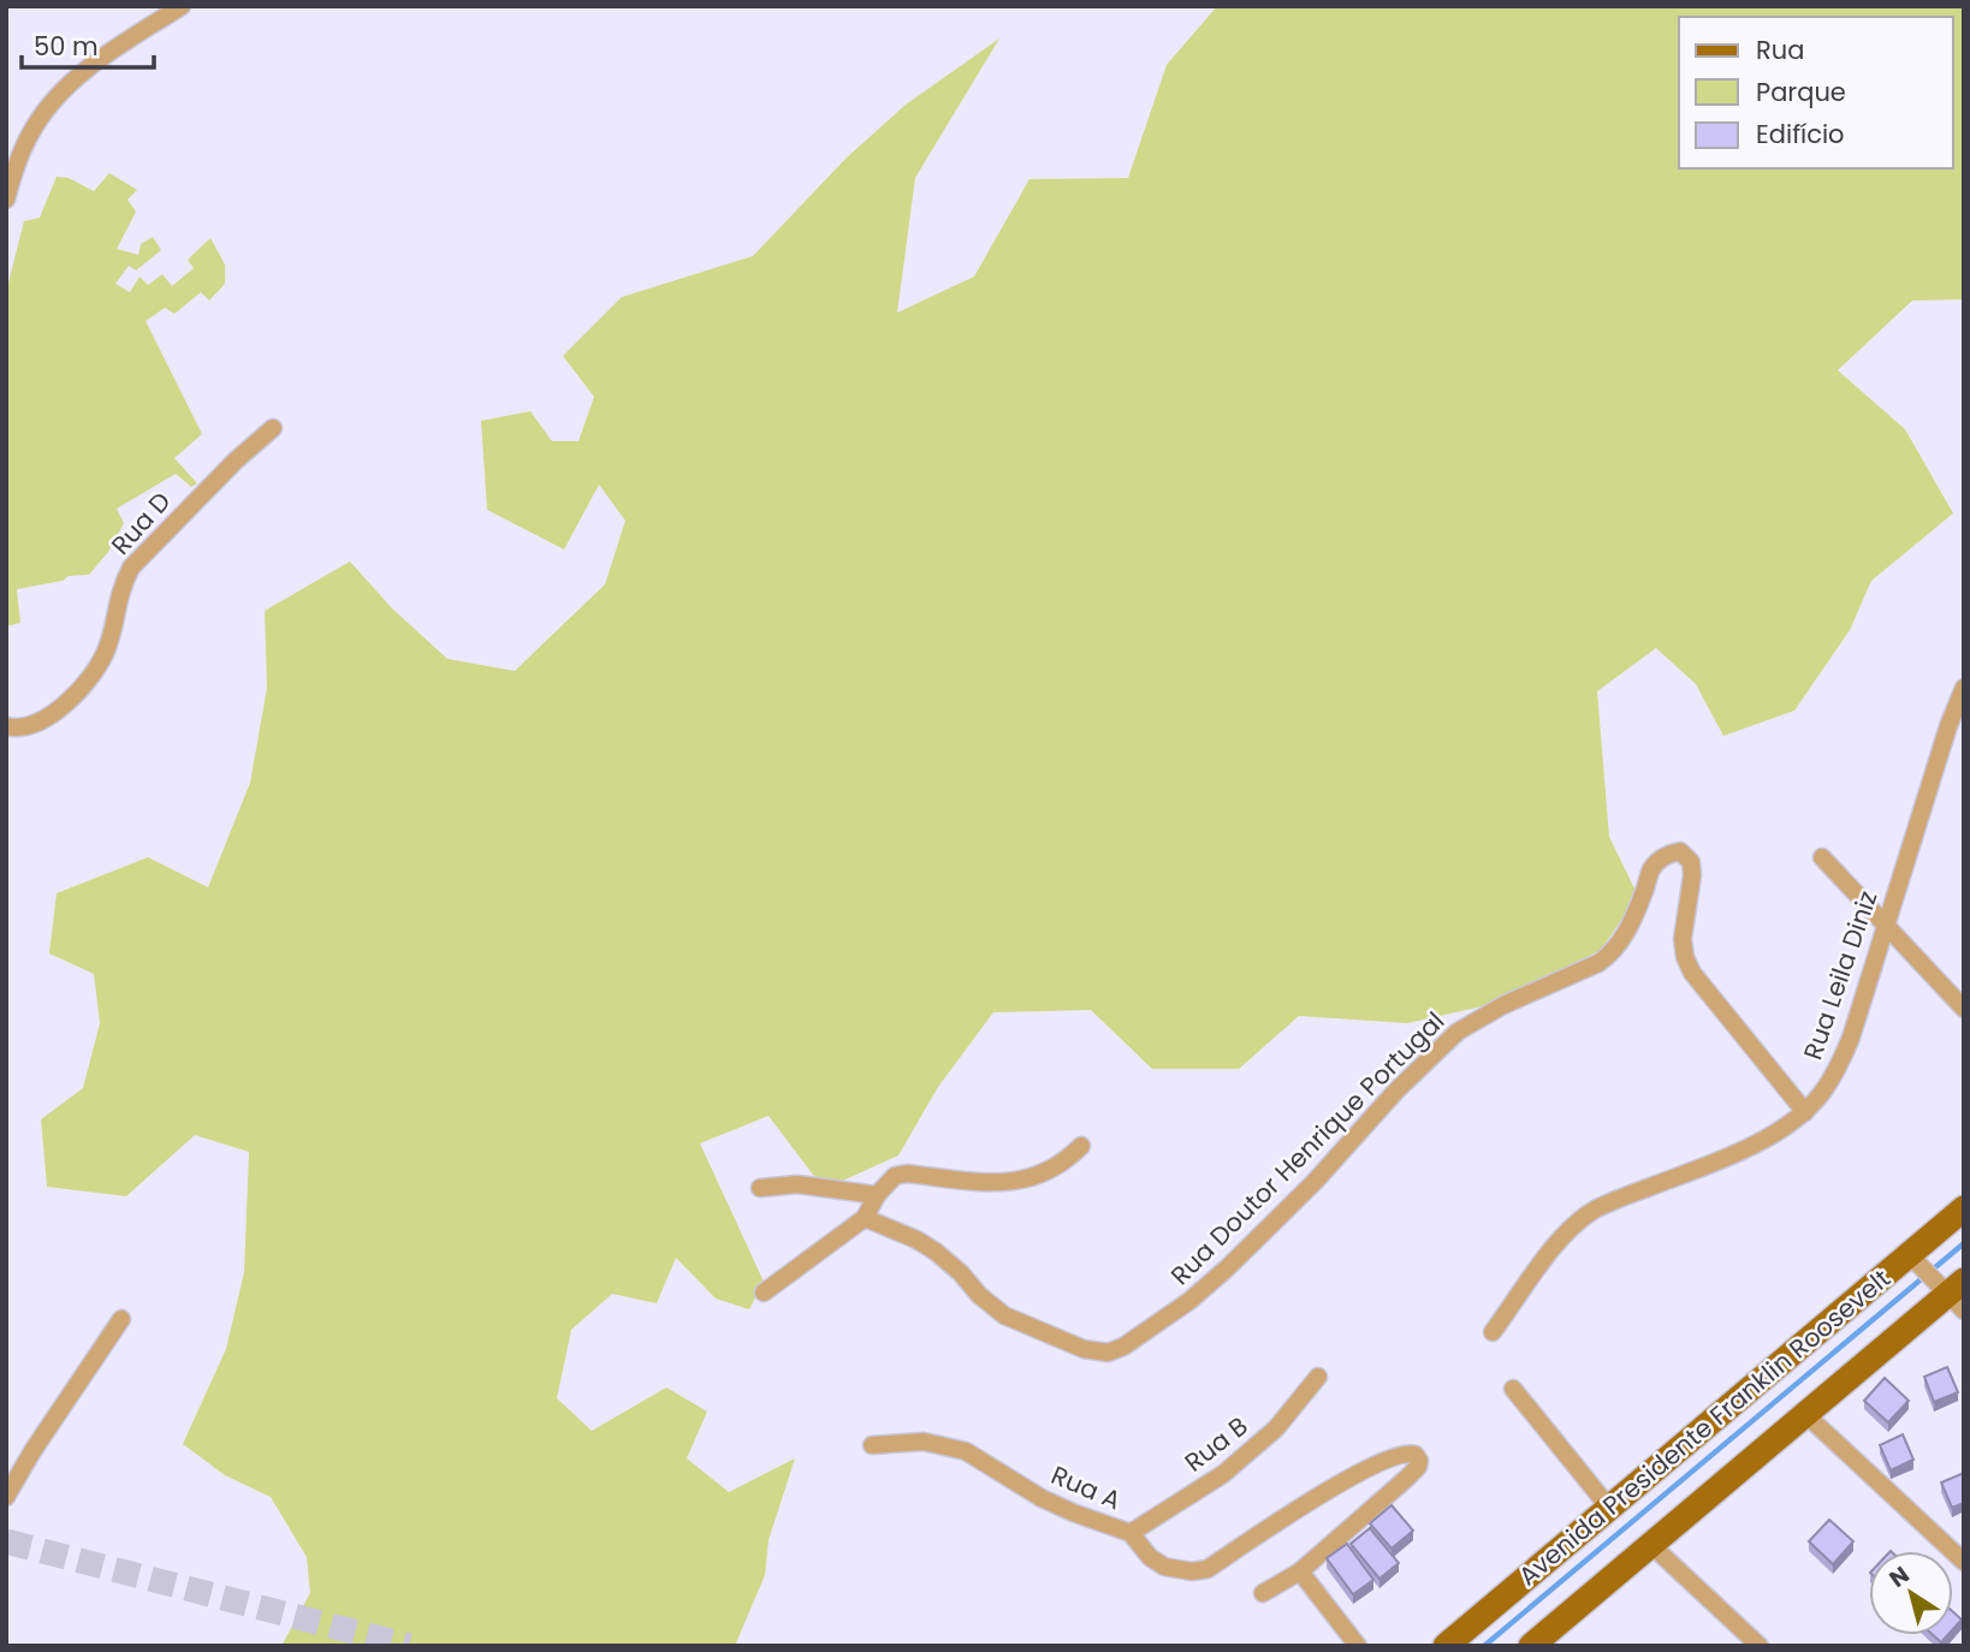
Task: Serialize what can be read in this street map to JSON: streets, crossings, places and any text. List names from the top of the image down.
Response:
{
  "streets": {
    "main road": ["Avenida Presidente Franklin Roosevelt"],
    "street": [
      "Rua D",
      "Rua Leila Diniz",
      "Rua Doutor Henrique Portugal",
      "Rua B",
      "Rua A"
    ]
  },
  "crossings": [
    ["Rua Leila Diniz", "Rua Doutor Henrique Portugal"],
    ["Rua B", "Rua A"]
  ],
  "legend": ["Rua", "Parque", "Edifício"],
  "scale_bar": "50 m",
  "north": "top left"
}
